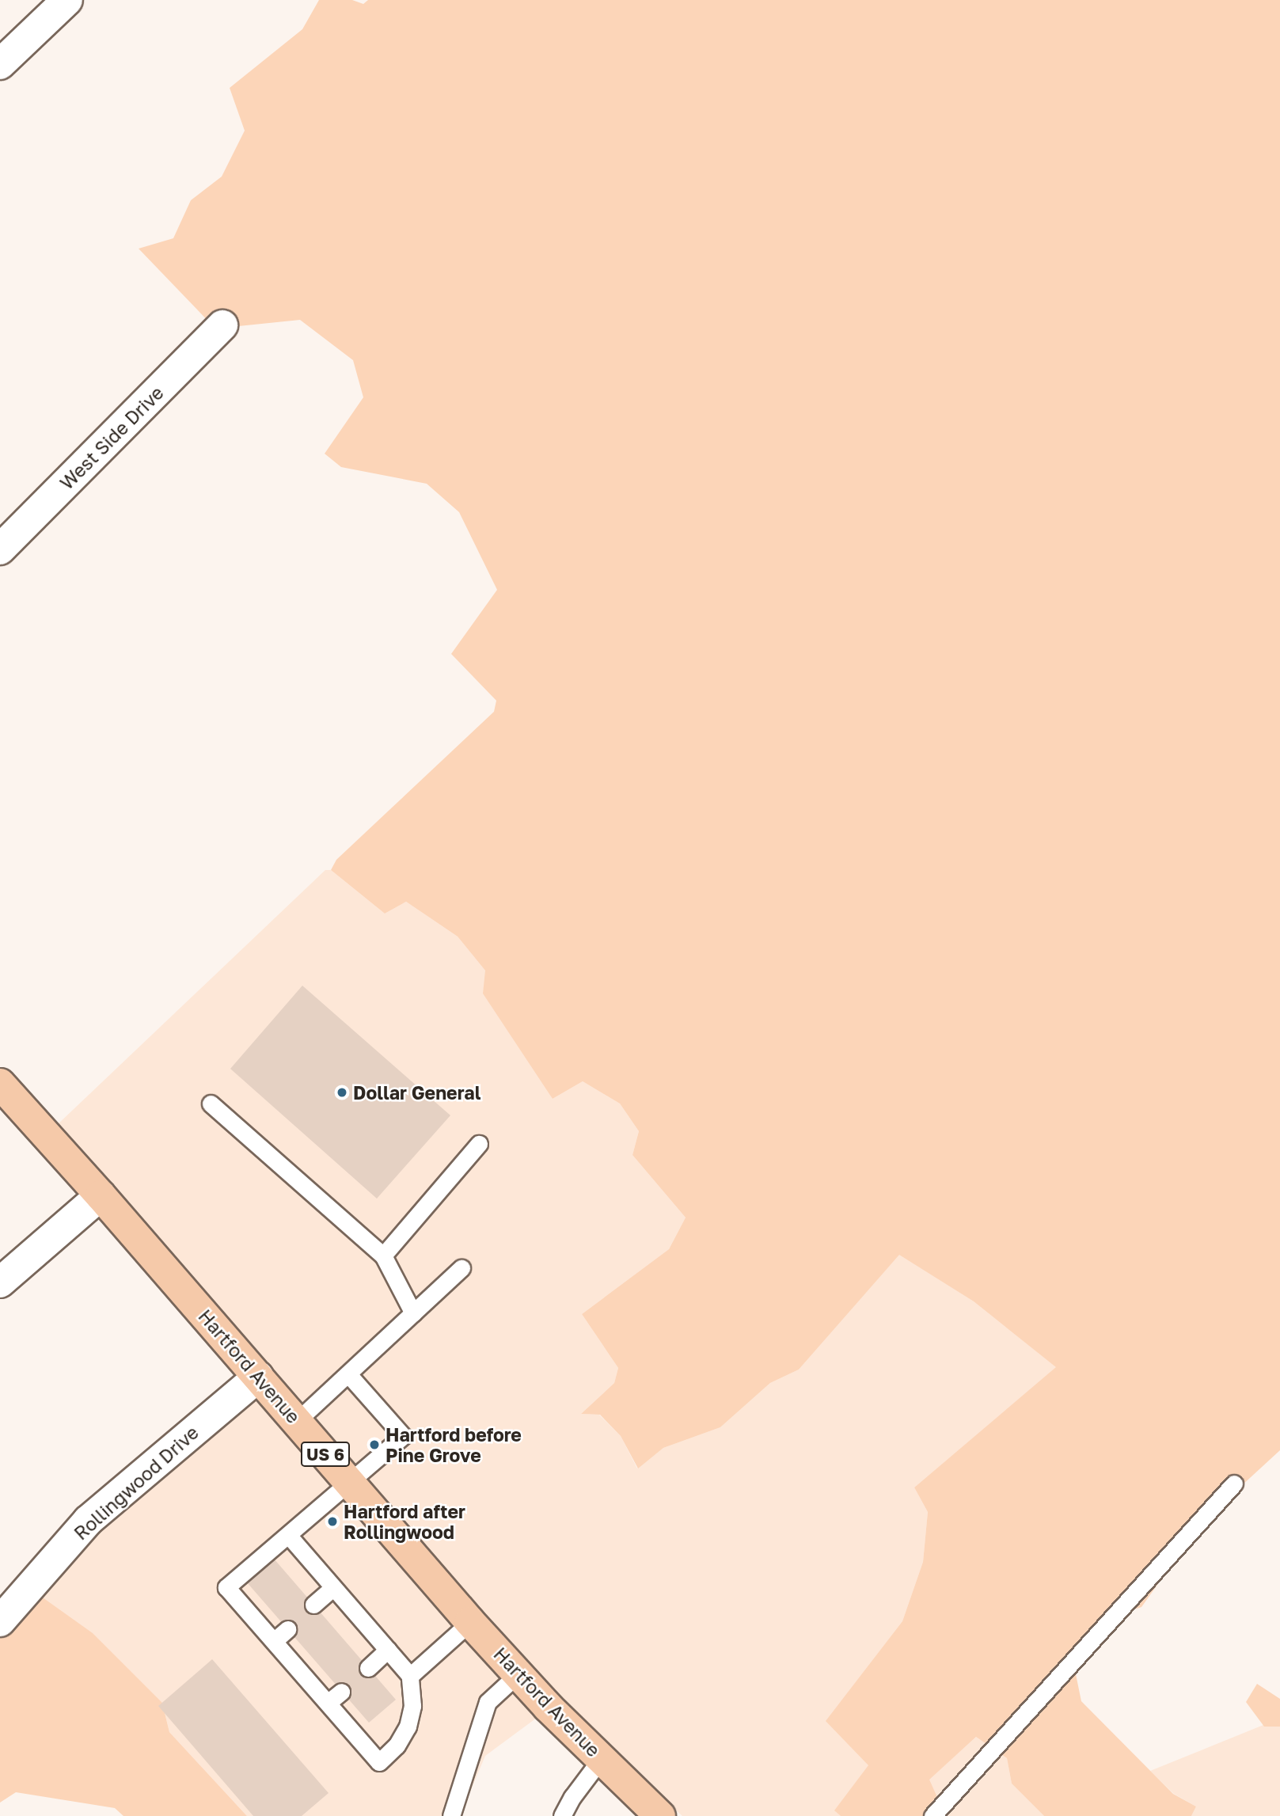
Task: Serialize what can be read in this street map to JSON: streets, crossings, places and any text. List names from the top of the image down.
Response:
{
  "streets": {
    "highway": ["Hartford Avenue", "US 6"],
    "street": ["West Side Drive", "Rollingwood Drive"]
  },
  "crossings": [
    ["Hartford Avenue", "Rollingwood Drive"]
  ],
  "places": ["Dollar General", "Hartford before Pine Grove", "Hartford after Rollingwood"]
}
